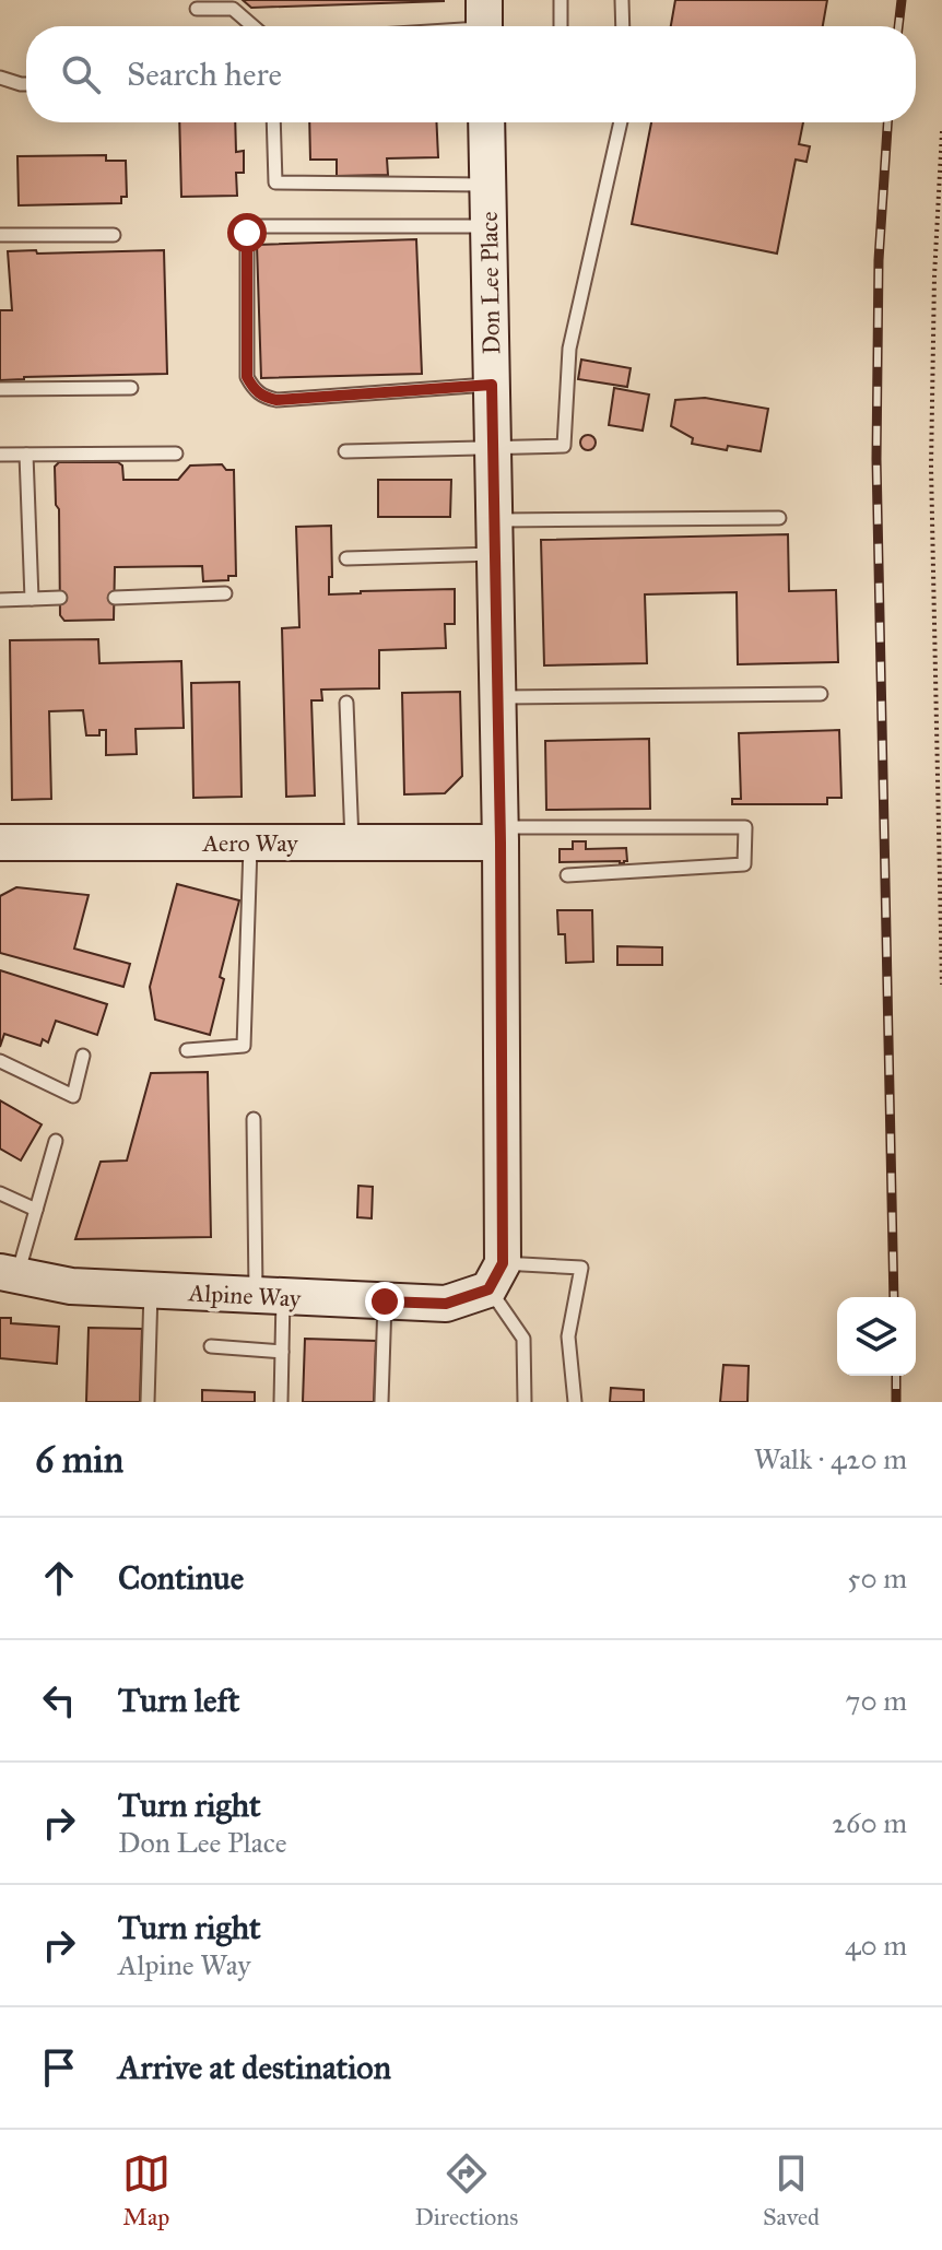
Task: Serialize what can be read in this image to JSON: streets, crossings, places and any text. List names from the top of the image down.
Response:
{
  "streets": {
    "street": ["Don Lee Place", "Aero Way", "Alpine Way"]
  },
  "crossings": [
    ["Don Lee Place", "Aero Way"],
    ["Don Lee Place", "Alpine Way"]
  ],
  "page": {
    "search": "Search here",
    "heading": ["6 min", "Walk · 420 m"],
    "list": [
      ["Continue", "50 m"],
      ["Turn left", "70 m"],
      ["Turn right", "Don Lee Place", "260 m"],
      ["Turn right", "Alpine Way", "40 m"],
      "Arrive at destination"
    ],
    "nav": ["Map", "Directions", "Saved"]
  }
}
